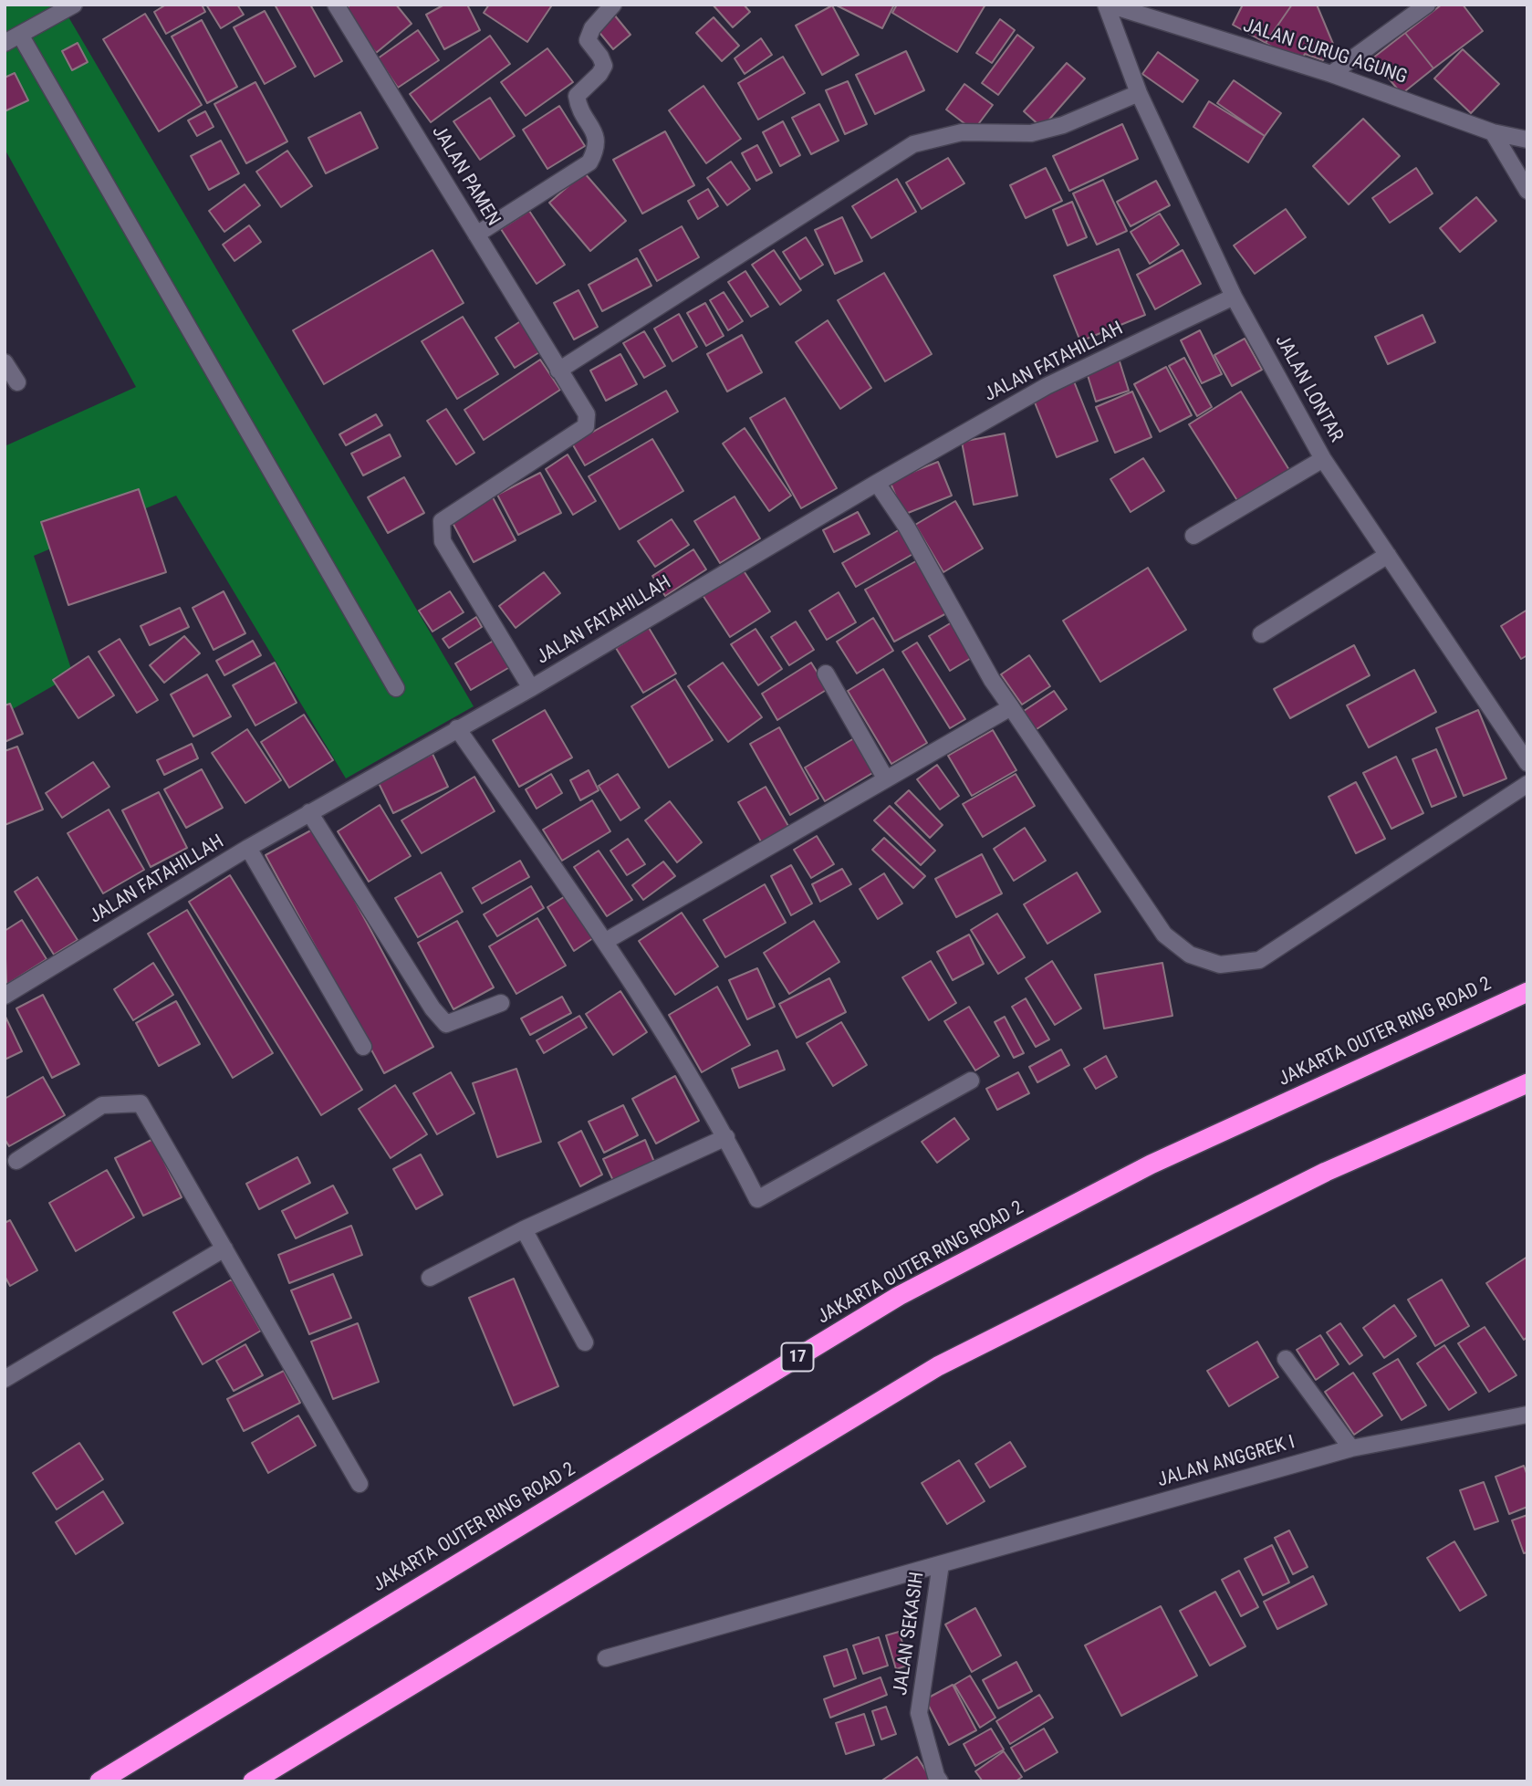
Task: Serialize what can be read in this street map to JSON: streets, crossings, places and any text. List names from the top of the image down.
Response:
{
  "streets": {
    "highway": ["JAKARTA OUTER RING ROAD 2", "17"],
    "street": [
      "JALAN CURUG AGUNG",
      "JALAN PAMEN",
      "JALAN FATAHILLAH",
      "JALAN LONTAR",
      "JALAN ANGGREK I",
      "JALAN SEKASIH"
    ]
  },
  "crossings": [
    ["JALAN CURUG AGUNG", "JALAN LONTAR"],
    ["JALAN PAMEN", "JALAN FATAHILLAH"],
    ["JALAN FATAHILLAH", "JALAN LONTAR"],
    ["JALAN ANGGREK I", "JALAN SEKASIH"]
  ]
}
